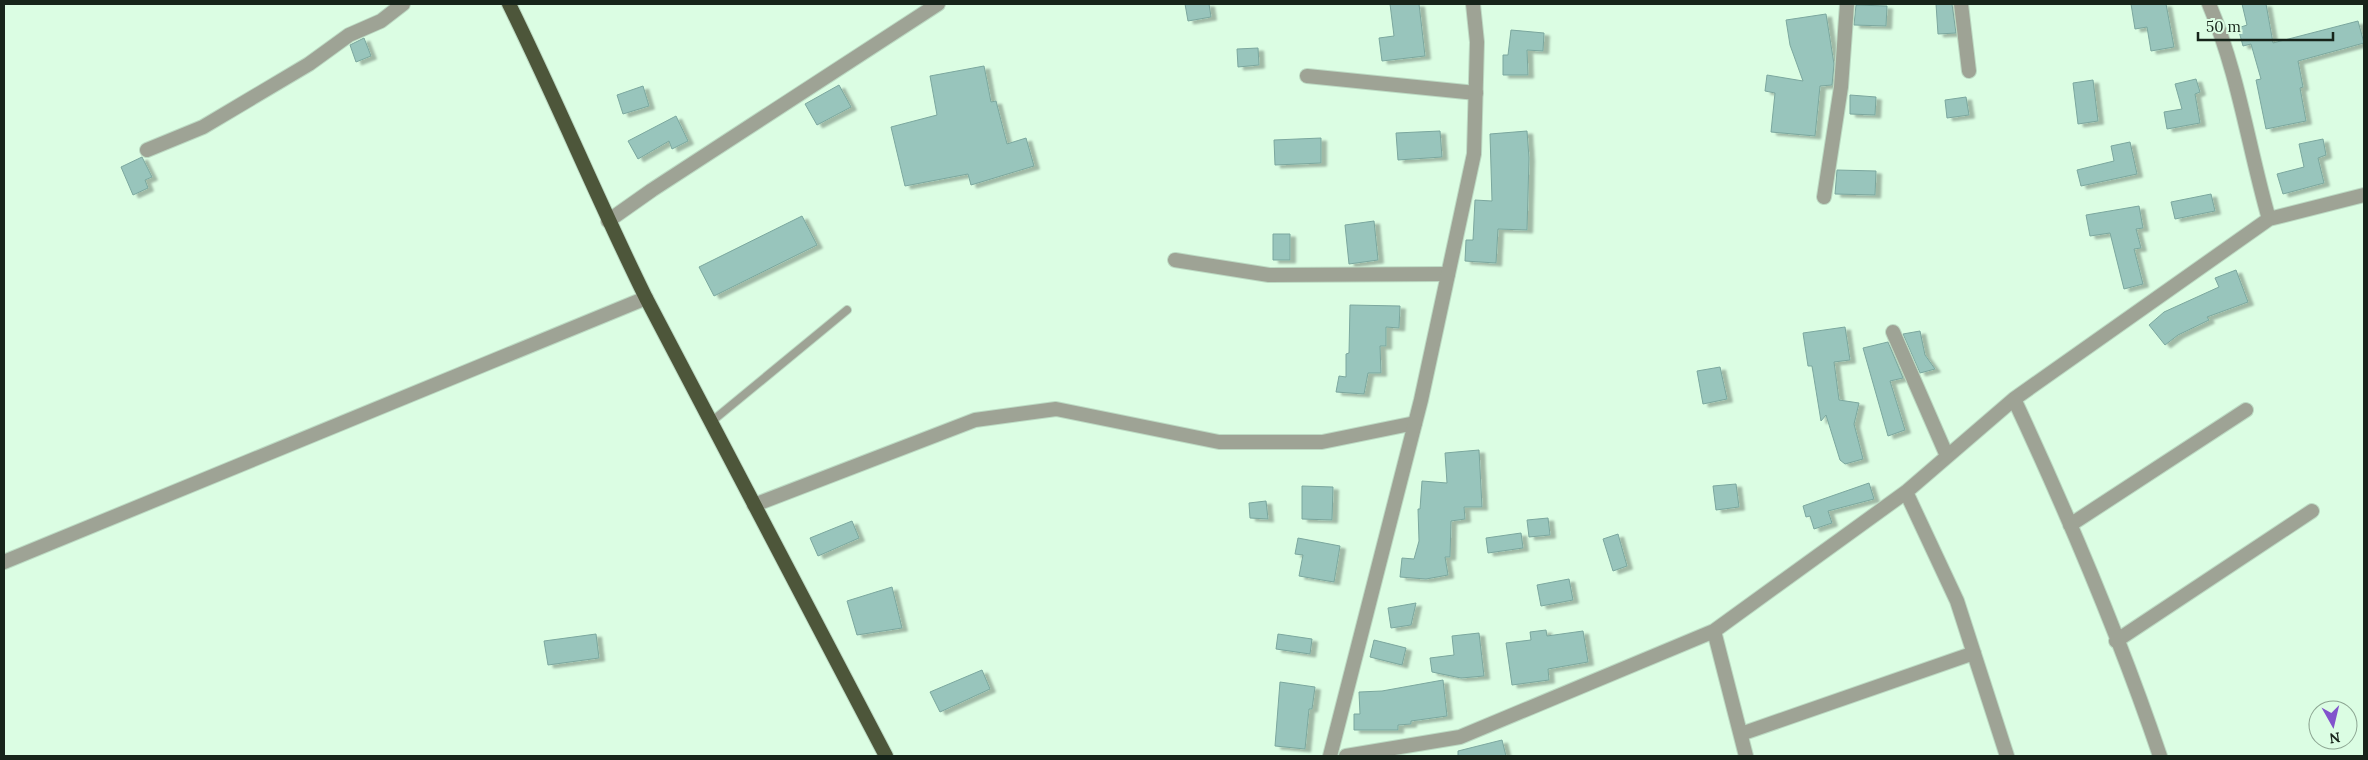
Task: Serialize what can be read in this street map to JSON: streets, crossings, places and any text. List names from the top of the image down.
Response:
{
  "scale_bar": "50 m",
  "north": "bottom"
}
